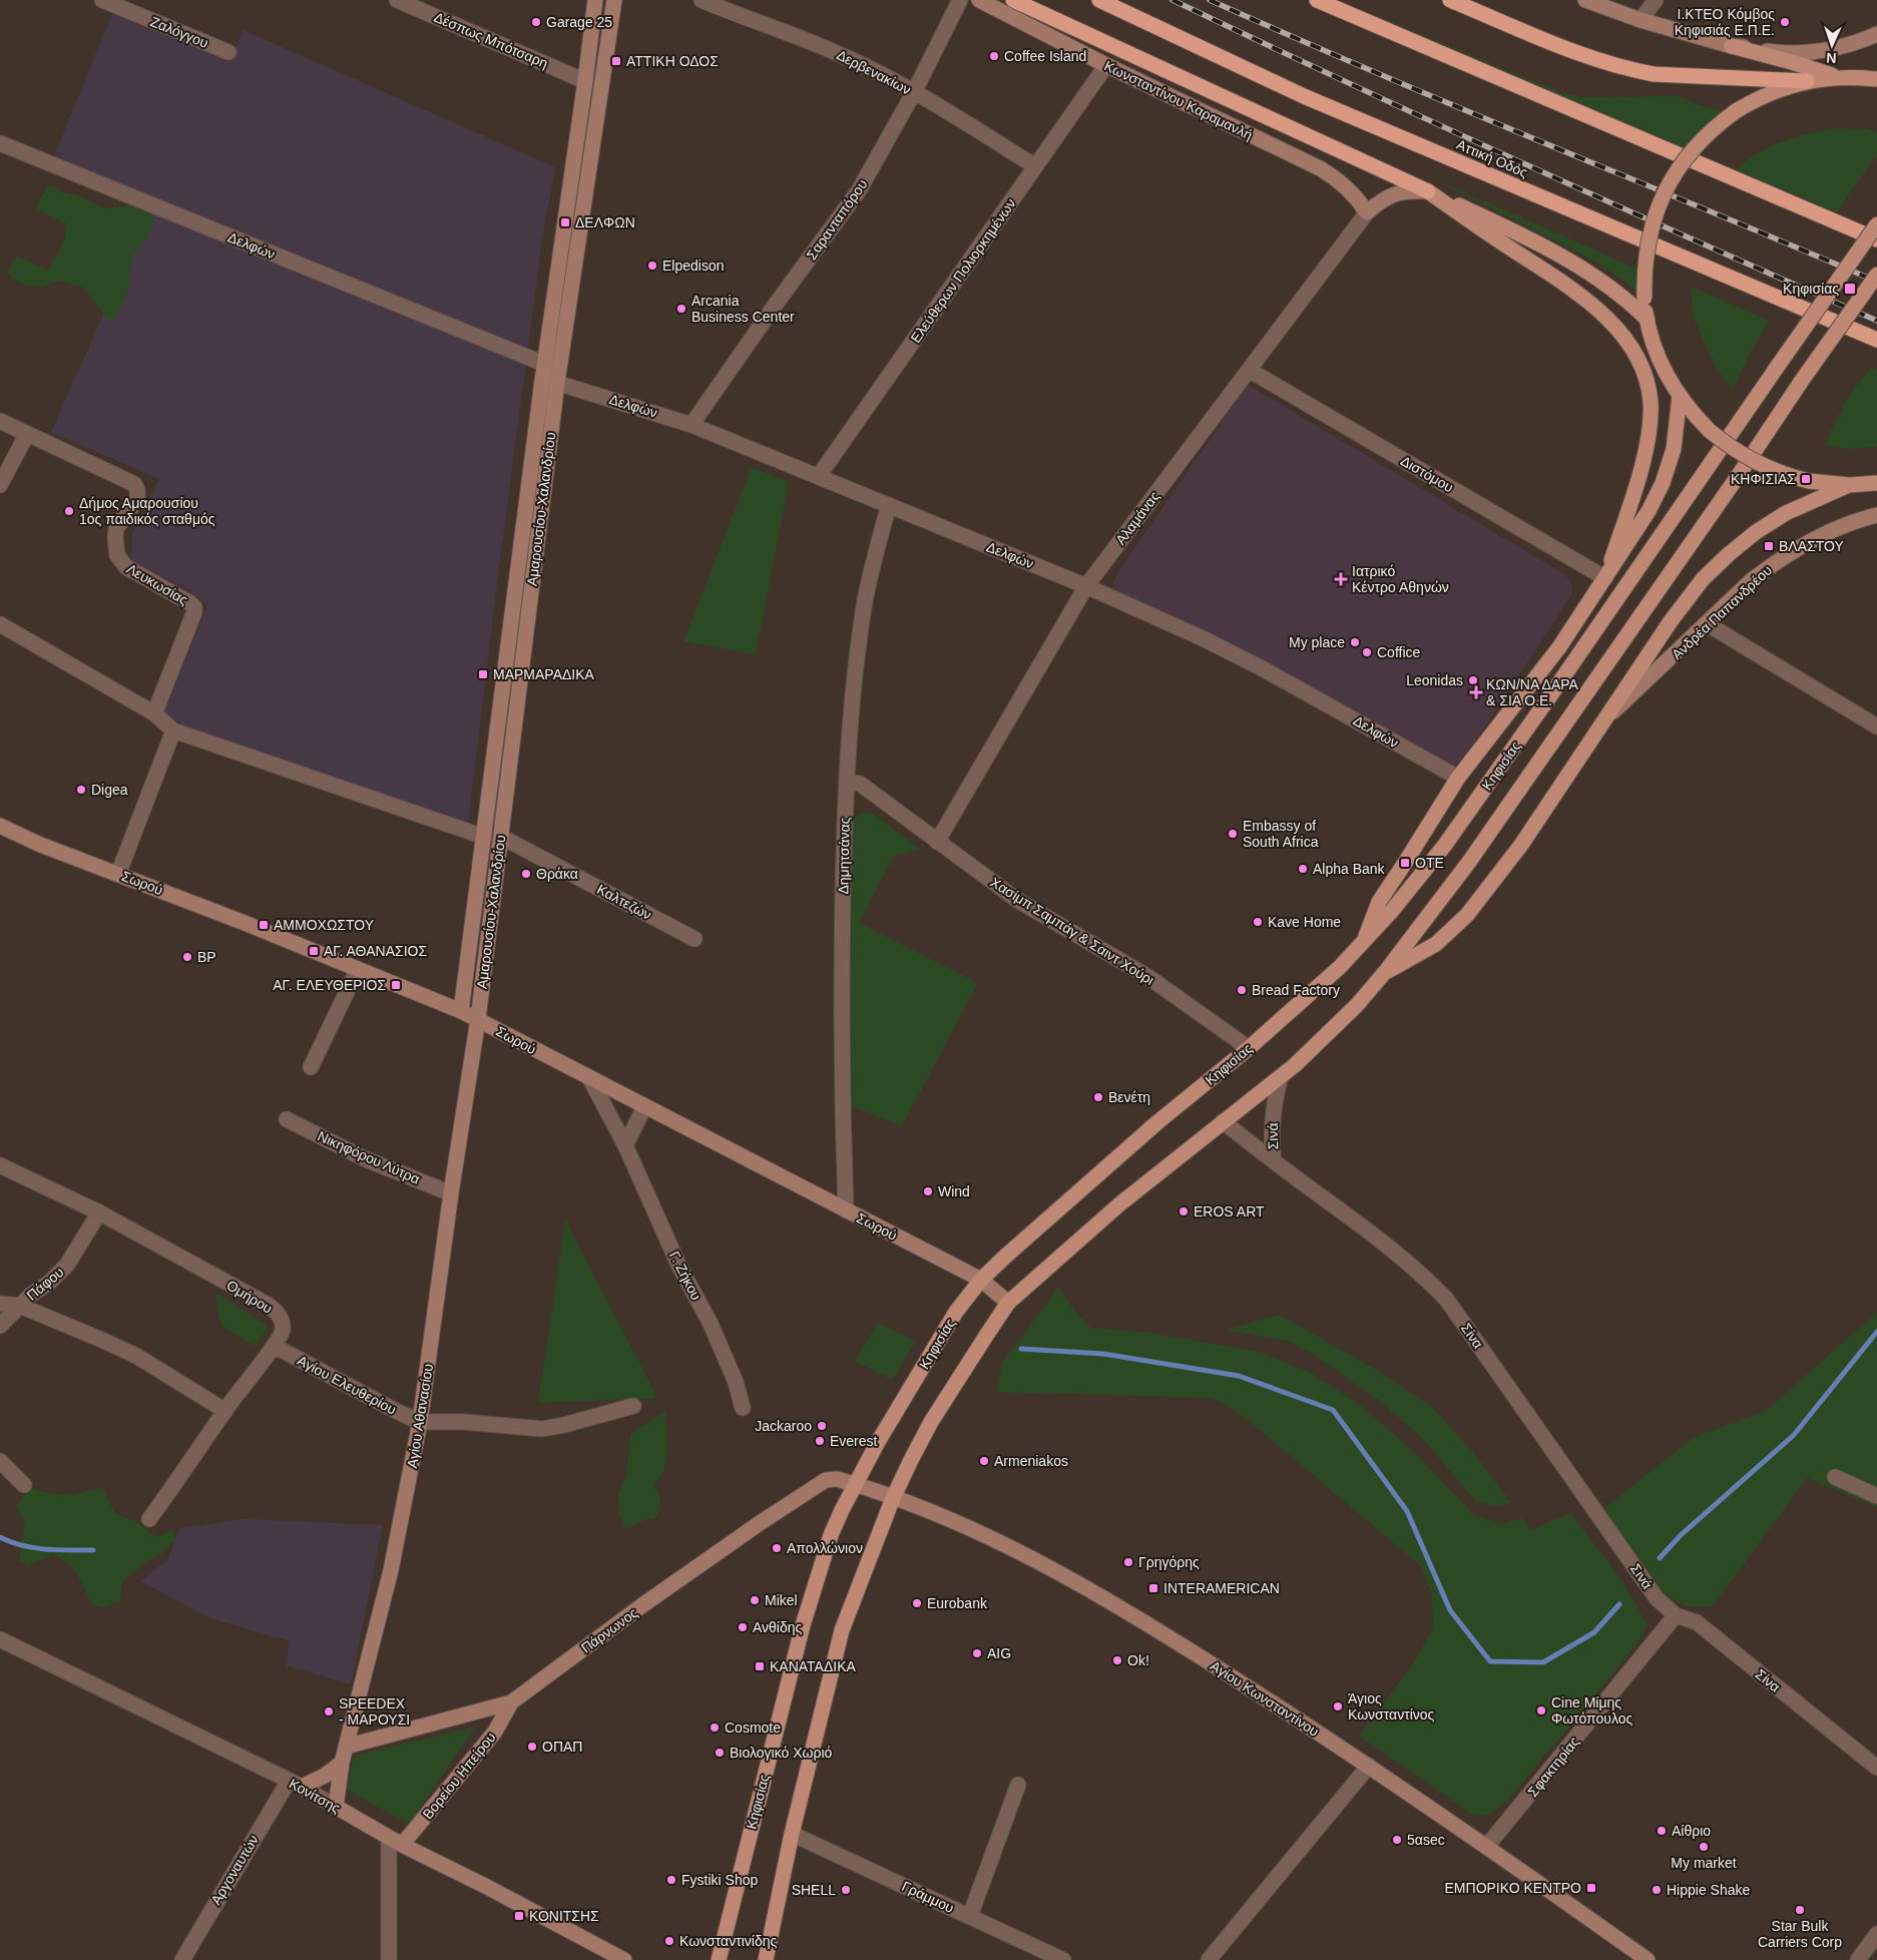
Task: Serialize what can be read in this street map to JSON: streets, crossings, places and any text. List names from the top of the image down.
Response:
{
  "streets": {
    "highway": ["Αττική Οδός"],
    "main road": ["Κηφισίας"],
    "street": [
      "Ζαλόγγου",
      "Δέσπως Μπότσαρη",
      "Δερβενακίων",
      "Κωνσταντίνου Καραμανλή",
      "Σαρανταπόρου",
      "Δελφών",
      "Ελεύθερων Πολιορκημένων",
      "Διστόμου",
      "Αμαρουσίου-Χαλανδρίου",
      "Αλαμάνας",
      "Λευκωσίας",
      "Ανδρέα Παπανδρέου",
      "Δημητσάνας",
      "Σωρού",
      "Καλτεζών",
      "Χασίμπ Σαμπάγ & Σαιντ Χούρι",
      "Σινά",
      "Νικηφόρου Λύτρα",
      "Γ. Ζήκου",
      "Πάφου",
      "Ομήρου",
      "Σίνα",
      "Αγίου Ελευθερίου",
      "Αγίου Αθανασίου",
      "Πάρνωνος",
      "Αγίου Κωνσταντίνου",
      "Σφακτηρίας",
      "Βορείου Ηπείρου",
      "Κονίτσης",
      "Αργοναυτών",
      "Γράμμου"
    ]
  },
  "crossings": [
    ["Δέσπως Μπότσαρη", "Αμαρουσίου-Χαλανδρίου"],
    ["Δερβενακίων", "Σαρανταπόρου"],
    ["Δερβενακίων", "Ελεύθερων Πολιορκημένων"],
    ["Κωνσταντίνου Καραμανλή", "Ελεύθερων Πολιορκημένων"],
    ["Κωνσταντίνου Καραμανλή", "Αλαμάνας"],
    ["Σαρανταπόρου", "Δελφών"],
    ["Δελφών", "Ελεύθερων Πολιορκημένων"],
    ["Δελφών", "Αμαρουσίου-Χαλανδρίου"],
    ["Δελφών", "Αλαμάνας"],
    ["Δελφών", "Δημητσάνας"],
    ["Διστόμου", "Αλαμάνας"],
    ["Αμαρουσίου-Χαλανδρίου", "Σωρού"],
    ["Αμαρουσίου-Χαλανδρίου", "Καλτεζών"],
    ["Αμαρουσίου-Χαλανδρίου", "Αγίου Αθανασίου"],
    ["Αλαμάνας", "Χασίμπ Σαμπάγ & Σαιντ Χούρι"],
    ["Κηφισίας", "Σωρού"],
    ["Κηφισίας", "Χασίμπ Σαμπάγ & Σαιντ Χούρι"],
    ["Κηφισίας", "Σινά"],
    ["Κηφισίας", "Πάρνωνος"],
    ["Κηφισίας", "Αγίου Κωνσταντίνου"],
    ["Κηφισίας", "Γράμμου"],
    ["Δημητσάνας", "Σωρού"],
    ["Δημητσάνας", "Χασίμπ Σαμπάγ & Σαιντ Χούρι"],
    ["Σωρού", "Γ. Ζήκου"],
    ["Σωρού", "Αγίου Αθανασίου"],
    ["Σινά", "Σίνα"],
    ["Νικηφόρου Λύτρα", "Αγίου Αθανασίου"],
    ["Πάφου", "Ομήρου"],
    ["Ομήρου", "Αγίου Ελευθερίου"],
    ["Σίνα", "Σφακτηρίας"],
    ["Αγίου Ελευθερίου", "Αγίου Αθανασίου"],
    ["Αγίου Αθανασίου", "Πάρνωνος"],
    ["Αγίου Αθανασίου", "Κονίτσης"],
    ["Πάρνωνος", "Αγίου Κωνσταντίνου"],
    ["Πάρνωνος", "Βορείου Ηπείρου"],
    ["Αγίου Κωνσταντίνου", "Σφακτηρίας"],
    ["Βορείου Ηπείρου", "Κονίτσης"],
    ["Κονίτσης", "Αργοναυτών"]
  ],
  "places": {
    "other": [
      "Garage 25",
      "Ι.ΚΤΕΟ Κόμβος Κηφισιάς Ε.Π.Ε.",
      "Coffee Island",
      "Elpedison",
      "Arcania Business Center",
      "Δήμος Αμαρουσίου 1ος παιδικός σταθμός",
      "My place",
      "Coffice",
      "Leonidas",
      "Digea",
      "Embassy of South Africa",
      "Alpha Bank",
      "Θράκα",
      "Kave Home",
      "BP",
      "Bread Factory",
      "Βενέτη",
      "Wind",
      "EROS ART",
      "Jackaroo",
      "Everest",
      "Armeniakos",
      "Απολλώνιον",
      "Γρηγόρης",
      "Mikel",
      "Eurobank",
      "Ανθίδης",
      "AIG",
      "Ok!",
      "Άγιος Κωνσταντίνος",
      "Cine Μίμης Φωτόπουλος",
      "SPEEDEX - ΜΑΡΟΥΣΙ",
      "Cosmote",
      "ΟΠΑΠ",
      "Βιολογικό Χωριό",
      "Αίθριο",
      "5αsec",
      "My market",
      "Fystiki Shop",
      "SHELL",
      "Hippie Shake",
      "Star Bulk Carriers Corp",
      "Κωνσταντινίδης"
    ],
    "transit": [
      "ΑΤΤΙΚΗ ΟΔΟΣ",
      "ΔΕΛΦΩΝ",
      "Κηφισίας",
      "ΚΗΦΙΣΙΑΣ",
      "ΒΛΑΣΤΟΥ",
      "ΜΑΡΜΑΡΑΔΙΚΑ",
      "ΟΤΕ",
      "ΑΜΜΟΧΩΣΤΟΥ",
      "ΑΓ. ΑΘΑΝΑΣΙΟΣ",
      "ΑΓ. ΕΛΕΥΘΕΡΙΟΣ",
      "INTERAMERICAN",
      "ΚΑΝΑΤΑΔΙΚΑ",
      "ΕΜΠΟΡΙΚΟ ΚΕΝΤΡΟ",
      "ΚΟΝΙΤΣΗΣ"
    ],
    "health": ["Ιατρικό Κέντρο Αθηνών", "ΚΩΝ/ΝΑ ΔΑΡΑ & ΣΙΑ Ο.Ε."]
  },
  "north": "bottom"
}
